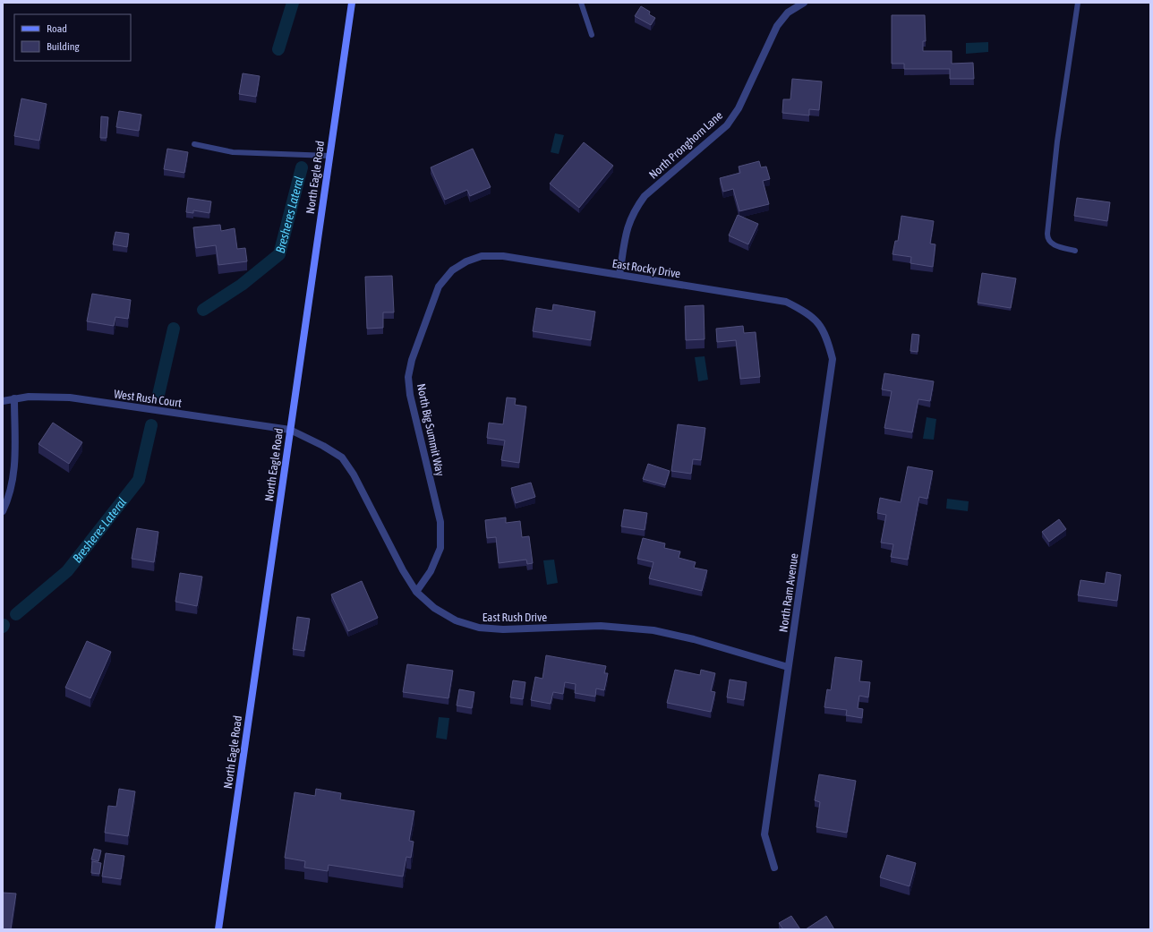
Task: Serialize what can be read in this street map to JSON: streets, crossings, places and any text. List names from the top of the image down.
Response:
{
  "streets": {
    "main road": ["North Eagle Road"],
    "street": [
      "North Pronghorn Lane",
      "East Rocky Drive",
      "West Rush Court",
      "North Big Summit Way",
      "North Ram Avenue",
      "East Rush Drive"
    ]
  },
  "crossings": [
    ["North Pronghorn Lane", "East Rocky Drive"],
    ["North Eagle Road", "West Rush Court"],
    ["North Eagle Road", "East Rush Drive"],
    ["East Rocky Drive", "North Big Summit Way"],
    ["East Rocky Drive", "North Ram Avenue"],
    ["West Rush Court", "East Rush Drive"],
    ["North Big Summit Way", "East Rush Drive"],
    ["North Ram Avenue", "East Rush Drive"]
  ],
  "water": ["Bresheres Lateral"],
  "legend": ["Road", "Building"]
}
